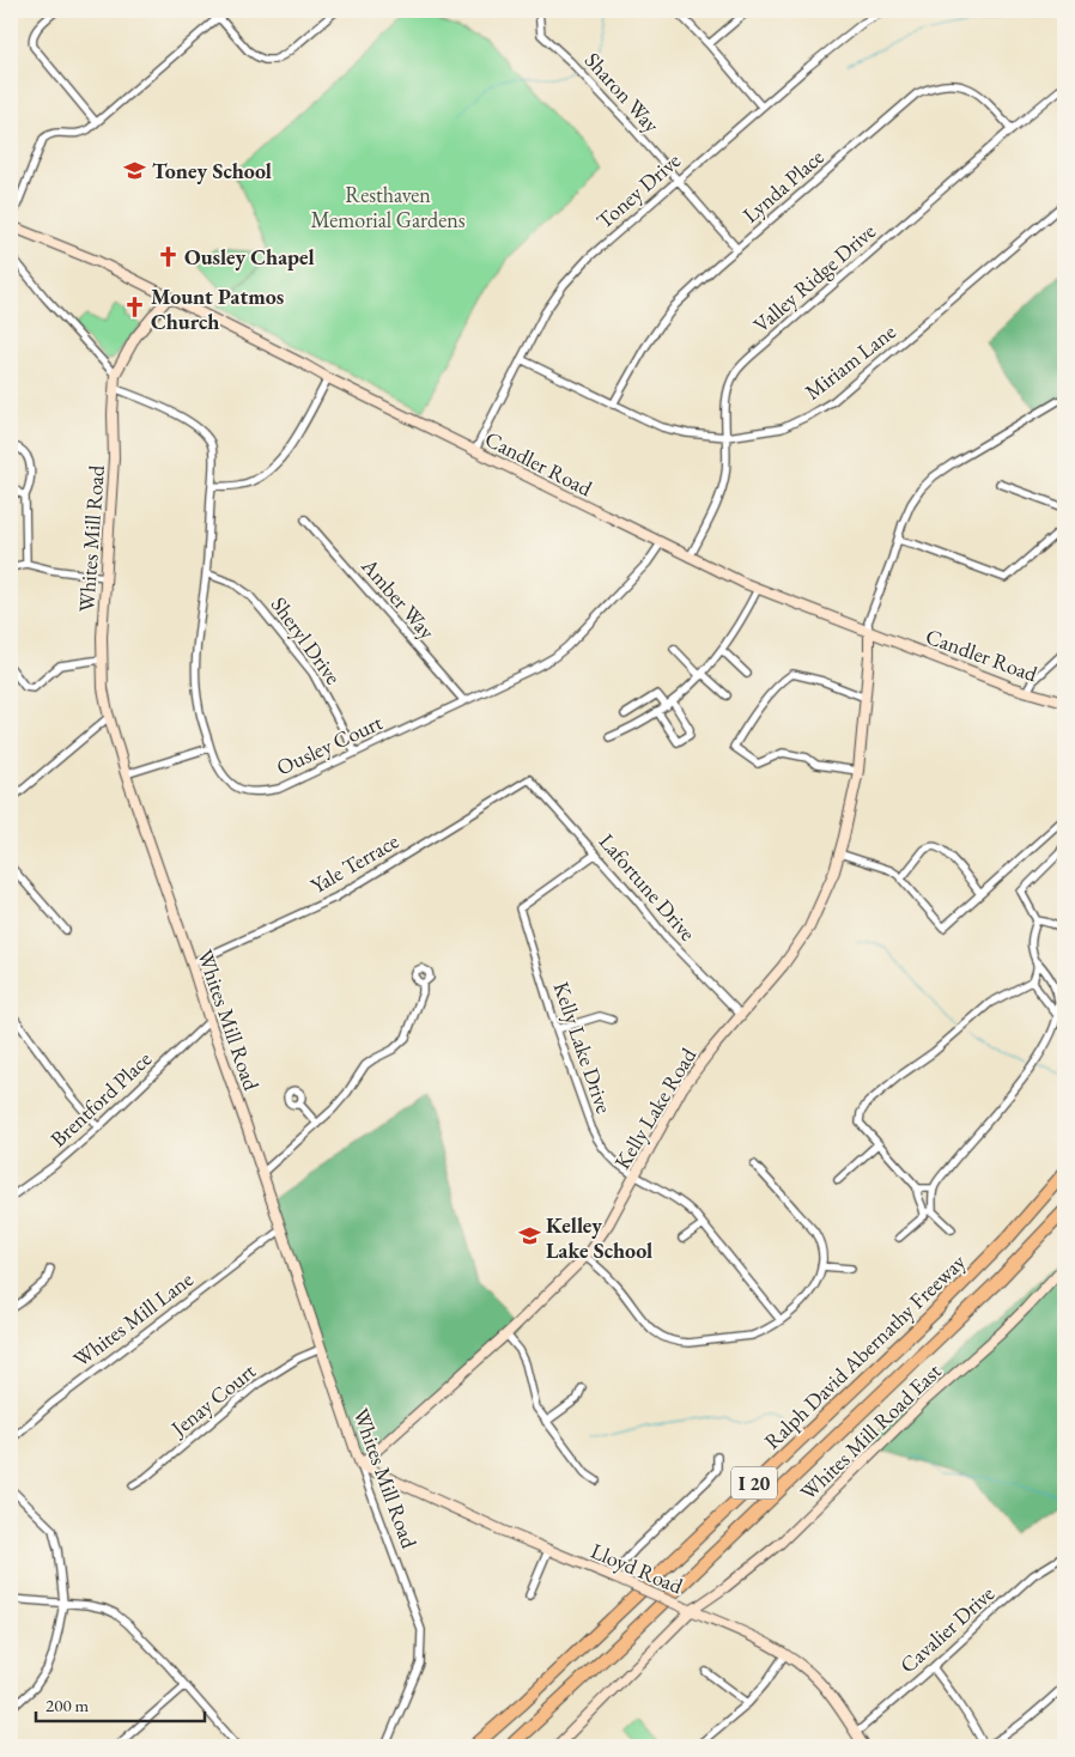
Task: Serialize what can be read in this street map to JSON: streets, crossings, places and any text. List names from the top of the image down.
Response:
{
  "streets": {
    "highway": ["Ralph David Abernathy Freeway", "I 20"],
    "street": [
      "Sharon Way",
      "Lynda Place",
      "Toney Drive",
      "Valley Ridge Drive",
      "Miriam Lane",
      "Candler Road",
      "Whites Mill Road",
      "Amber Way",
      "Sheryl Drive",
      "Ousley Court",
      "Yale Terrace",
      "Lafortune Drive",
      "Kelly Lake Drive",
      "Brentford Place",
      "Kelly Lake Road",
      "Whites Mill Lane",
      "Jenay Court",
      "Whites Mill Road East",
      "Lloyd Road",
      "Cavalier Drive"
    ]
  },
  "crossings": [
    ["Sharon Way", "Lynda Place"],
    ["Sharon Way", "Toney Drive"],
    ["Lynda Place", "Valley Ridge Drive"],
    ["Lynda Place", "Miriam Lane"],
    ["Toney Drive", "Miriam Lane"],
    ["Toney Drive", "Candler Road"],
    ["Valley Ridge Drive", "Miriam Lane"],
    ["Valley Ridge Drive", "Candler Road"],
    ["Candler Road", "Whites Mill Road"],
    ["Candler Road", "Ousley Court"],
    ["Candler Road", "Kelly Lake Road"],
    ["Whites Mill Road", "Ousley Court"],
    ["Whites Mill Road", "Yale Terrace"],
    ["Whites Mill Road", "Brentford Place"],
    ["Whites Mill Road", "Kelly Lake Road"],
    ["Whites Mill Road", "Whites Mill Lane"],
    ["Whites Mill Road", "Jenay Court"],
    ["Whites Mill Road", "Lloyd Road"],
    ["Amber Way", "Ousley Court"],
    ["Sheryl Drive", "Ousley Court"],
    ["Yale Terrace", "Lafortune Drive"],
    ["Lafortune Drive", "Kelly Lake Drive"],
    ["Lafortune Drive", "Kelly Lake Road"],
    ["Kelly Lake Drive", "Kelly Lake Road"],
    ["Kelly Lake Road", "Lloyd Road"],
    ["Whites Mill Road East", "Lloyd Road"],
    ["Lloyd Road", "Cavalier Drive"]
  ],
  "parks": ["Resthaven Memorial Gardens"],
  "places": {
    "school or university": ["Toney School", "Kelley Lake School"],
    "church": ["Ousley Chapel", "Mount Patmos Church"]
  },
  "scale_bar": "200 m"
}
